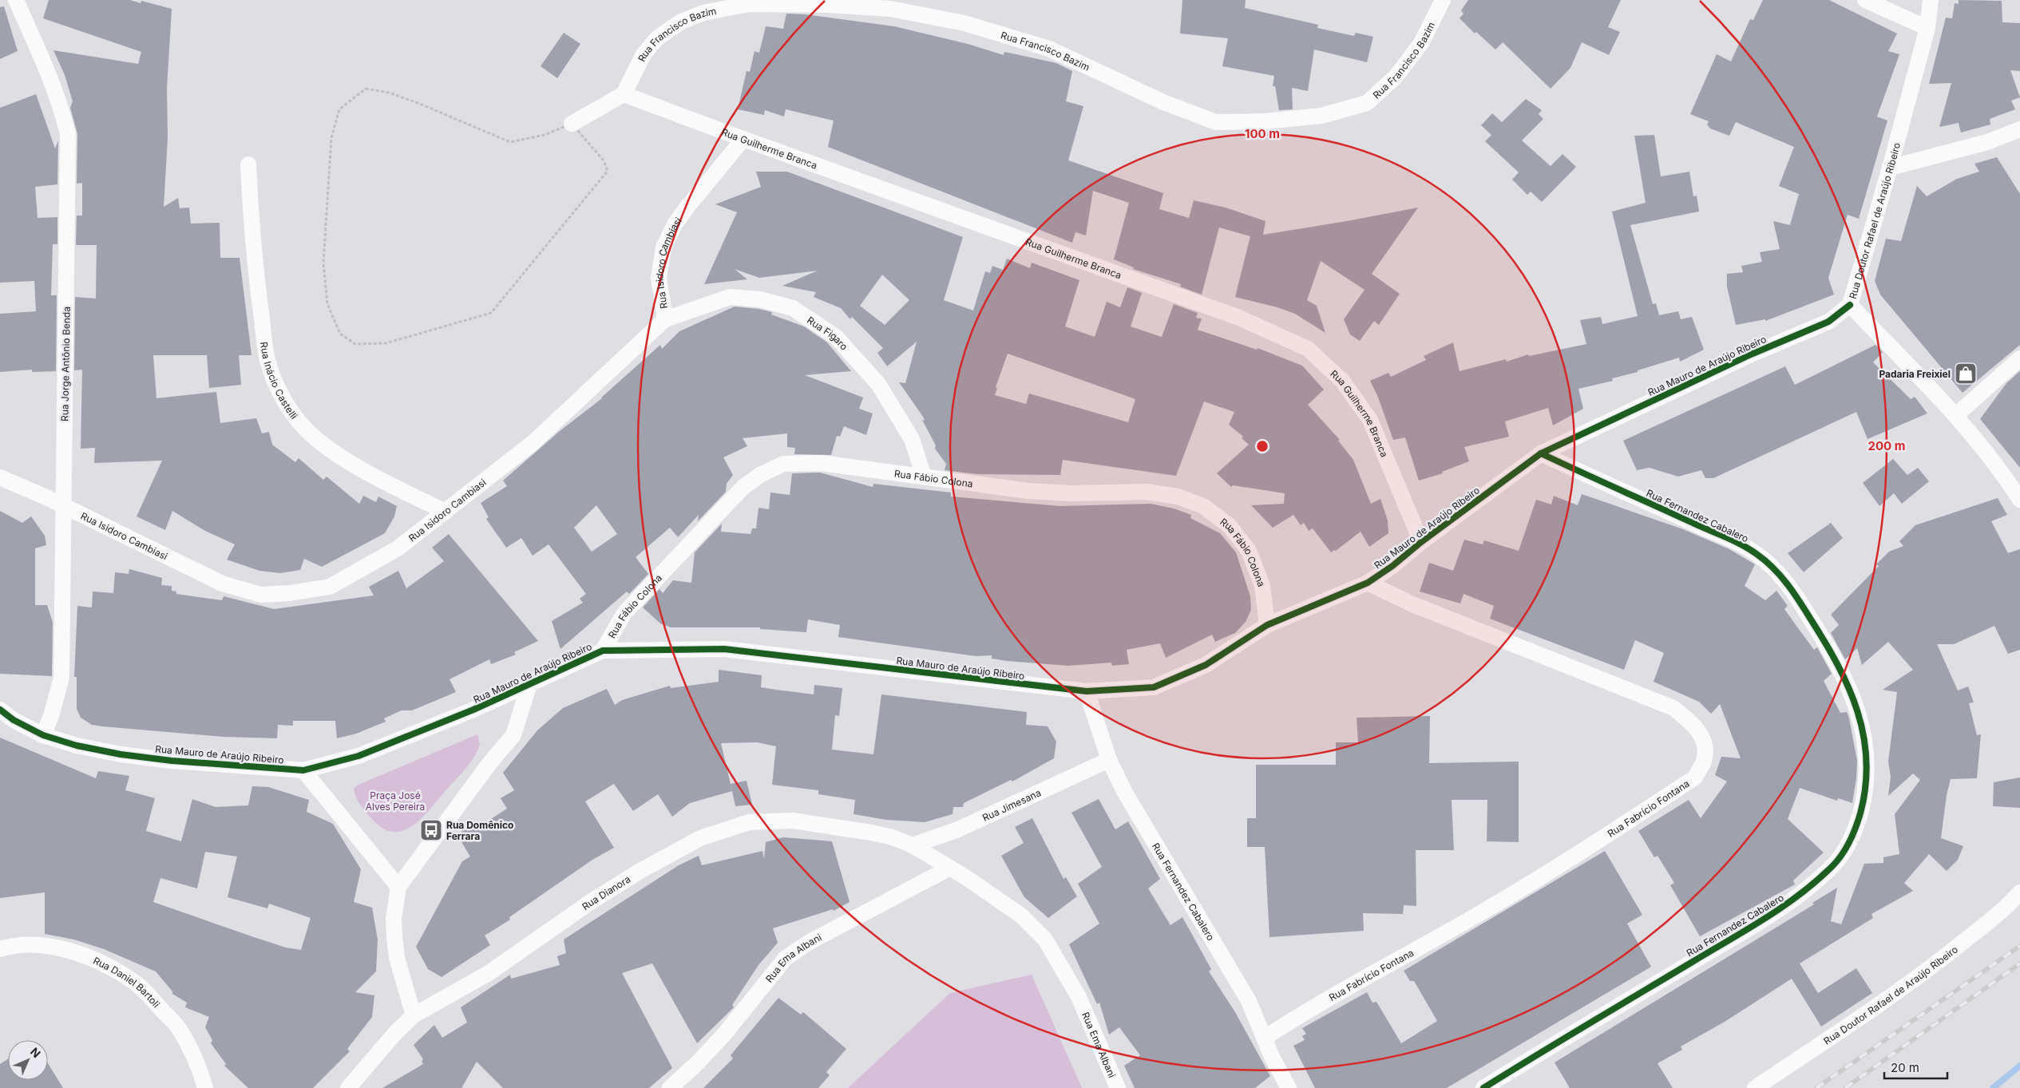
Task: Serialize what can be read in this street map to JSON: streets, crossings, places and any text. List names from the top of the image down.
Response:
{
  "streets": {
    "street": [
      "Rua Francisco Bazim",
      "Rua Guilherme Branca",
      "Rua Doutor Rafael de Araújo Ribeiro",
      "Rua Isidoro Cambiasi",
      "Rua Figaro",
      "Rua Jorge Antônio Benda",
      "Rua Mauro de Araújo Ribeiro",
      "Rua Inácio Castelli",
      "Rua Fábio Colona",
      "Rua Fernandez Cabalero",
      "Rua Jimesana",
      "Rua Fabrício Fontana",
      "Rua Dianora",
      "Rua Ema Albani",
      "Rua Daniel Bartoli"
    ]
  },
  "crossings": [
    ["Rua Francisco Bazim", "Rua Guilherme Branca"],
    ["Rua Guilherme Branca", "Rua Isidoro Cambiasi"],
    ["Rua Guilherme Branca", "Rua Mauro de Araújo Ribeiro"],
    ["Rua Doutor Rafael de Araújo Ribeiro", "Rua Mauro de Araújo Ribeiro"],
    ["Rua Isidoro Cambiasi", "Rua Figaro"],
    ["Rua Isidoro Cambiasi", "Rua Jorge Antônio Benda"],
    ["Rua Isidoro Cambiasi", "Rua Inácio Castelli"],
    ["Rua Figaro", "Rua Fábio Colona"],
    ["Rua Jorge Antônio Benda", "Rua Mauro de Araújo Ribeiro"],
    ["Rua Mauro de Araújo Ribeiro", "Rua Fábio Colona"],
    ["Rua Mauro de Araújo Ribeiro", "Rua Fernandez Cabalero"],
    ["Rua Mauro de Araújo Ribeiro", "Rua Fabrício Fontana"],
    ["Rua Fernandez Cabalero", "Rua Jimesana"],
    ["Rua Fernandez Cabalero", "Rua Fabrício Fontana"],
    ["Rua Jimesana", "Rua Dianora"],
    ["Rua Jimesana", "Rua Ema Albani"],
    ["Rua Dianora", "Rua Ema Albani"]
  ],
  "parks": ["Praça José Alves Pereira"],
  "places": {
    "shop": ["Padaria Freixiel"],
    "bus stop": ["Rua Domênico Ferrara"]
  },
  "scale_bar": "20 m",
  "north": "top right",
  "rings": ["100 m", "200 m"]
}
